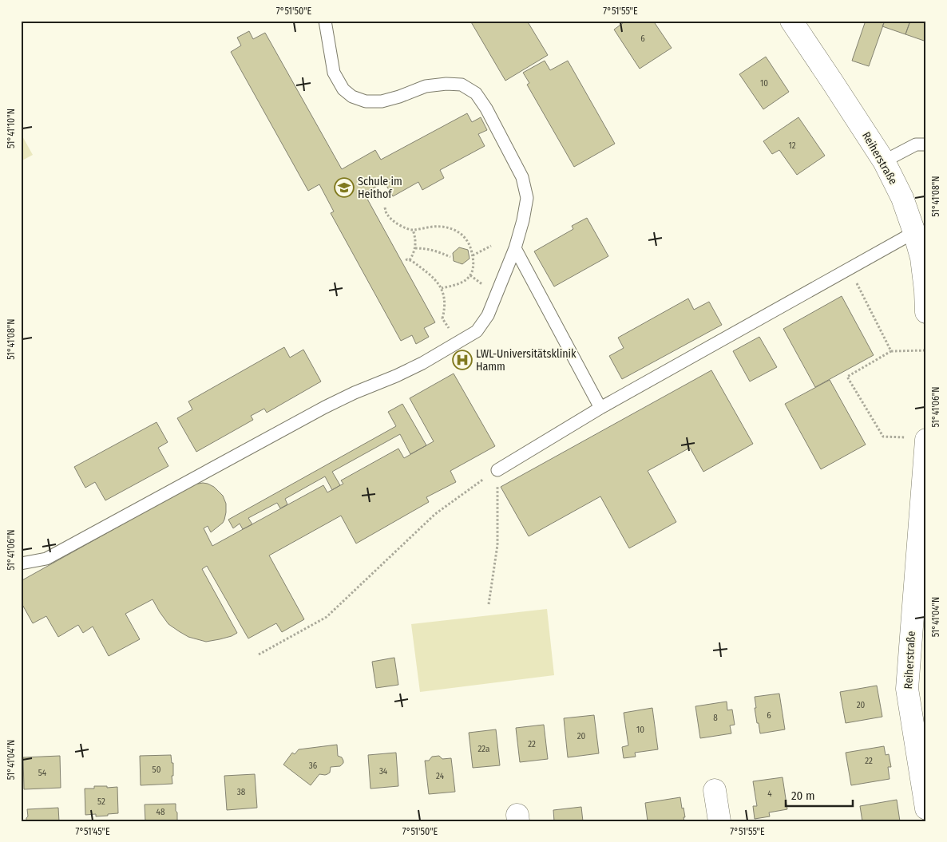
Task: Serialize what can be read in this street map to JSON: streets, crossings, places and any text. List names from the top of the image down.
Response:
{
  "streets": {
    "street": ["Reiherstraße"]
  },
  "places": {
    "school or university": ["Schule im Heithof"],
    "hospital": ["LWL-Universitätsklinik Hamm"]
  },
  "house_numbers": [
    "6",
    "10",
    "12",
    "20",
    "6",
    "8",
    "10",
    "20",
    "22",
    "22a",
    "22",
    "36",
    "50",
    "34",
    "54",
    "24",
    "38",
    "4",
    "52",
    "48"
  ],
  "scale_bar": "20 m",
  "coordinates": [
    "7°51'50\"E",
    "7°51'55\"E",
    "51°41'10\"N",
    "51°41'08\"N",
    "51°41'06\"N",
    "51°41'04\"N",
    "7°51'45\"E"
  ]
}
